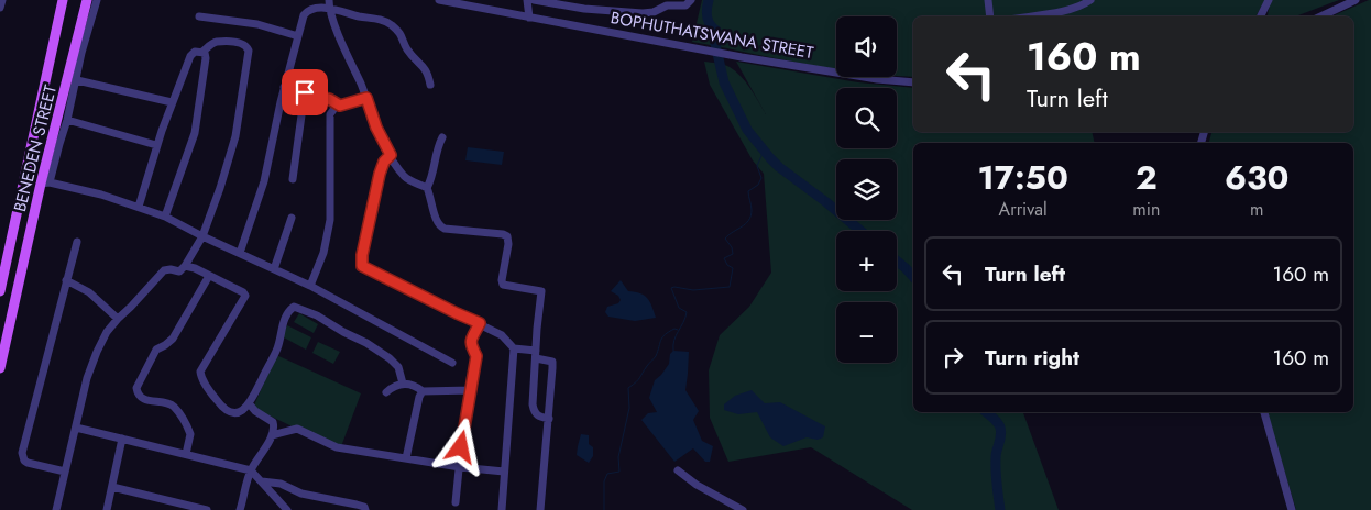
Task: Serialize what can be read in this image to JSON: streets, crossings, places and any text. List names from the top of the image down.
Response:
{
  "streets": {
    "main road": ["BENEDEN STREET"],
    "street": ["BOPHUTHATSWANA STREET"]
  },
  "page": {
    "map_buttons": ["+", "−"],
    "turn": ["160 m", "Turn left"],
    "eta": [
      "17:50",
      "Arrival",
      "2",
      "min",
      "630",
      "m"
    ],
    "list": [
      {
        "name": "Turn left",
        "value": "160 m"
      },
      {
        "name": "Turn right",
        "value": "160 m"
      }
    ]
  }
}
